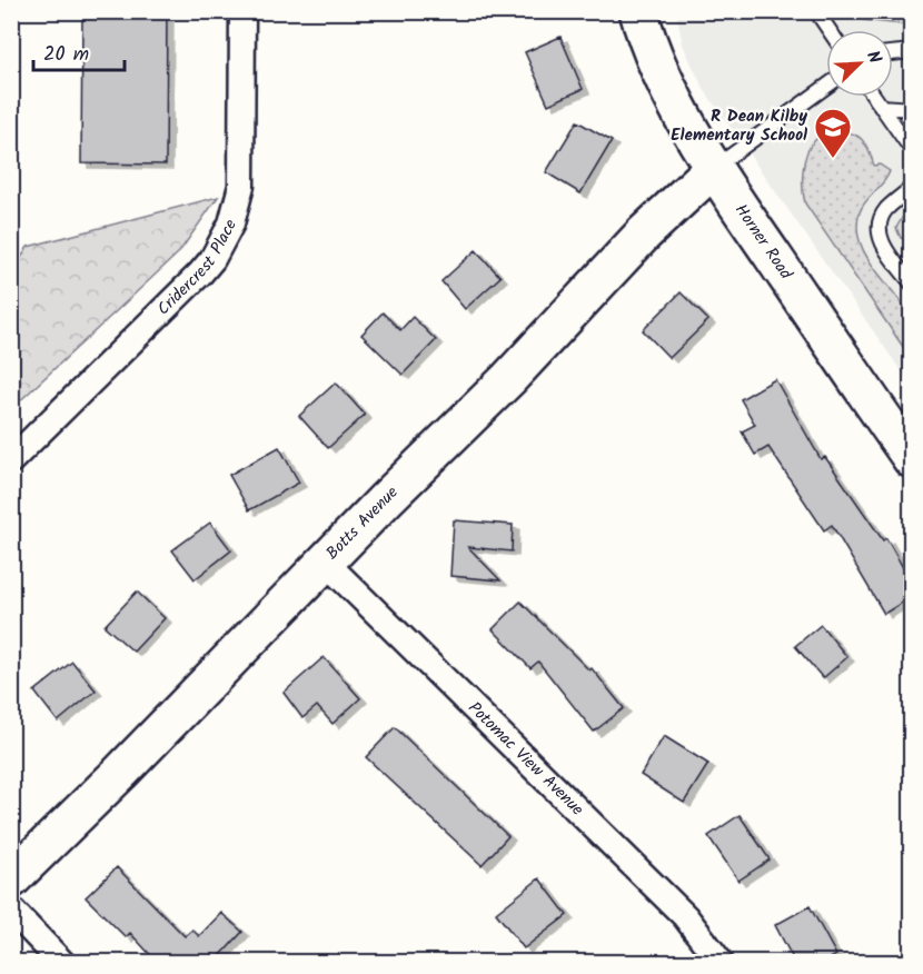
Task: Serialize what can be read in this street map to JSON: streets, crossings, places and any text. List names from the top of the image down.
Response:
{
  "streets": {
    "street": [
      "Horner Road",
      "Cridercrest Place",
      "Botts Avenue",
      "Potomac View Avenue"
    ]
  },
  "crossings": [
    ["Horner Road", "Botts Avenue"],
    ["Botts Avenue", "Potomac View Avenue"]
  ],
  "places": {
    "school or university": ["R Dean Kilby Elementary School"]
  },
  "scale_bar": "20 m",
  "north": "top right"
}
